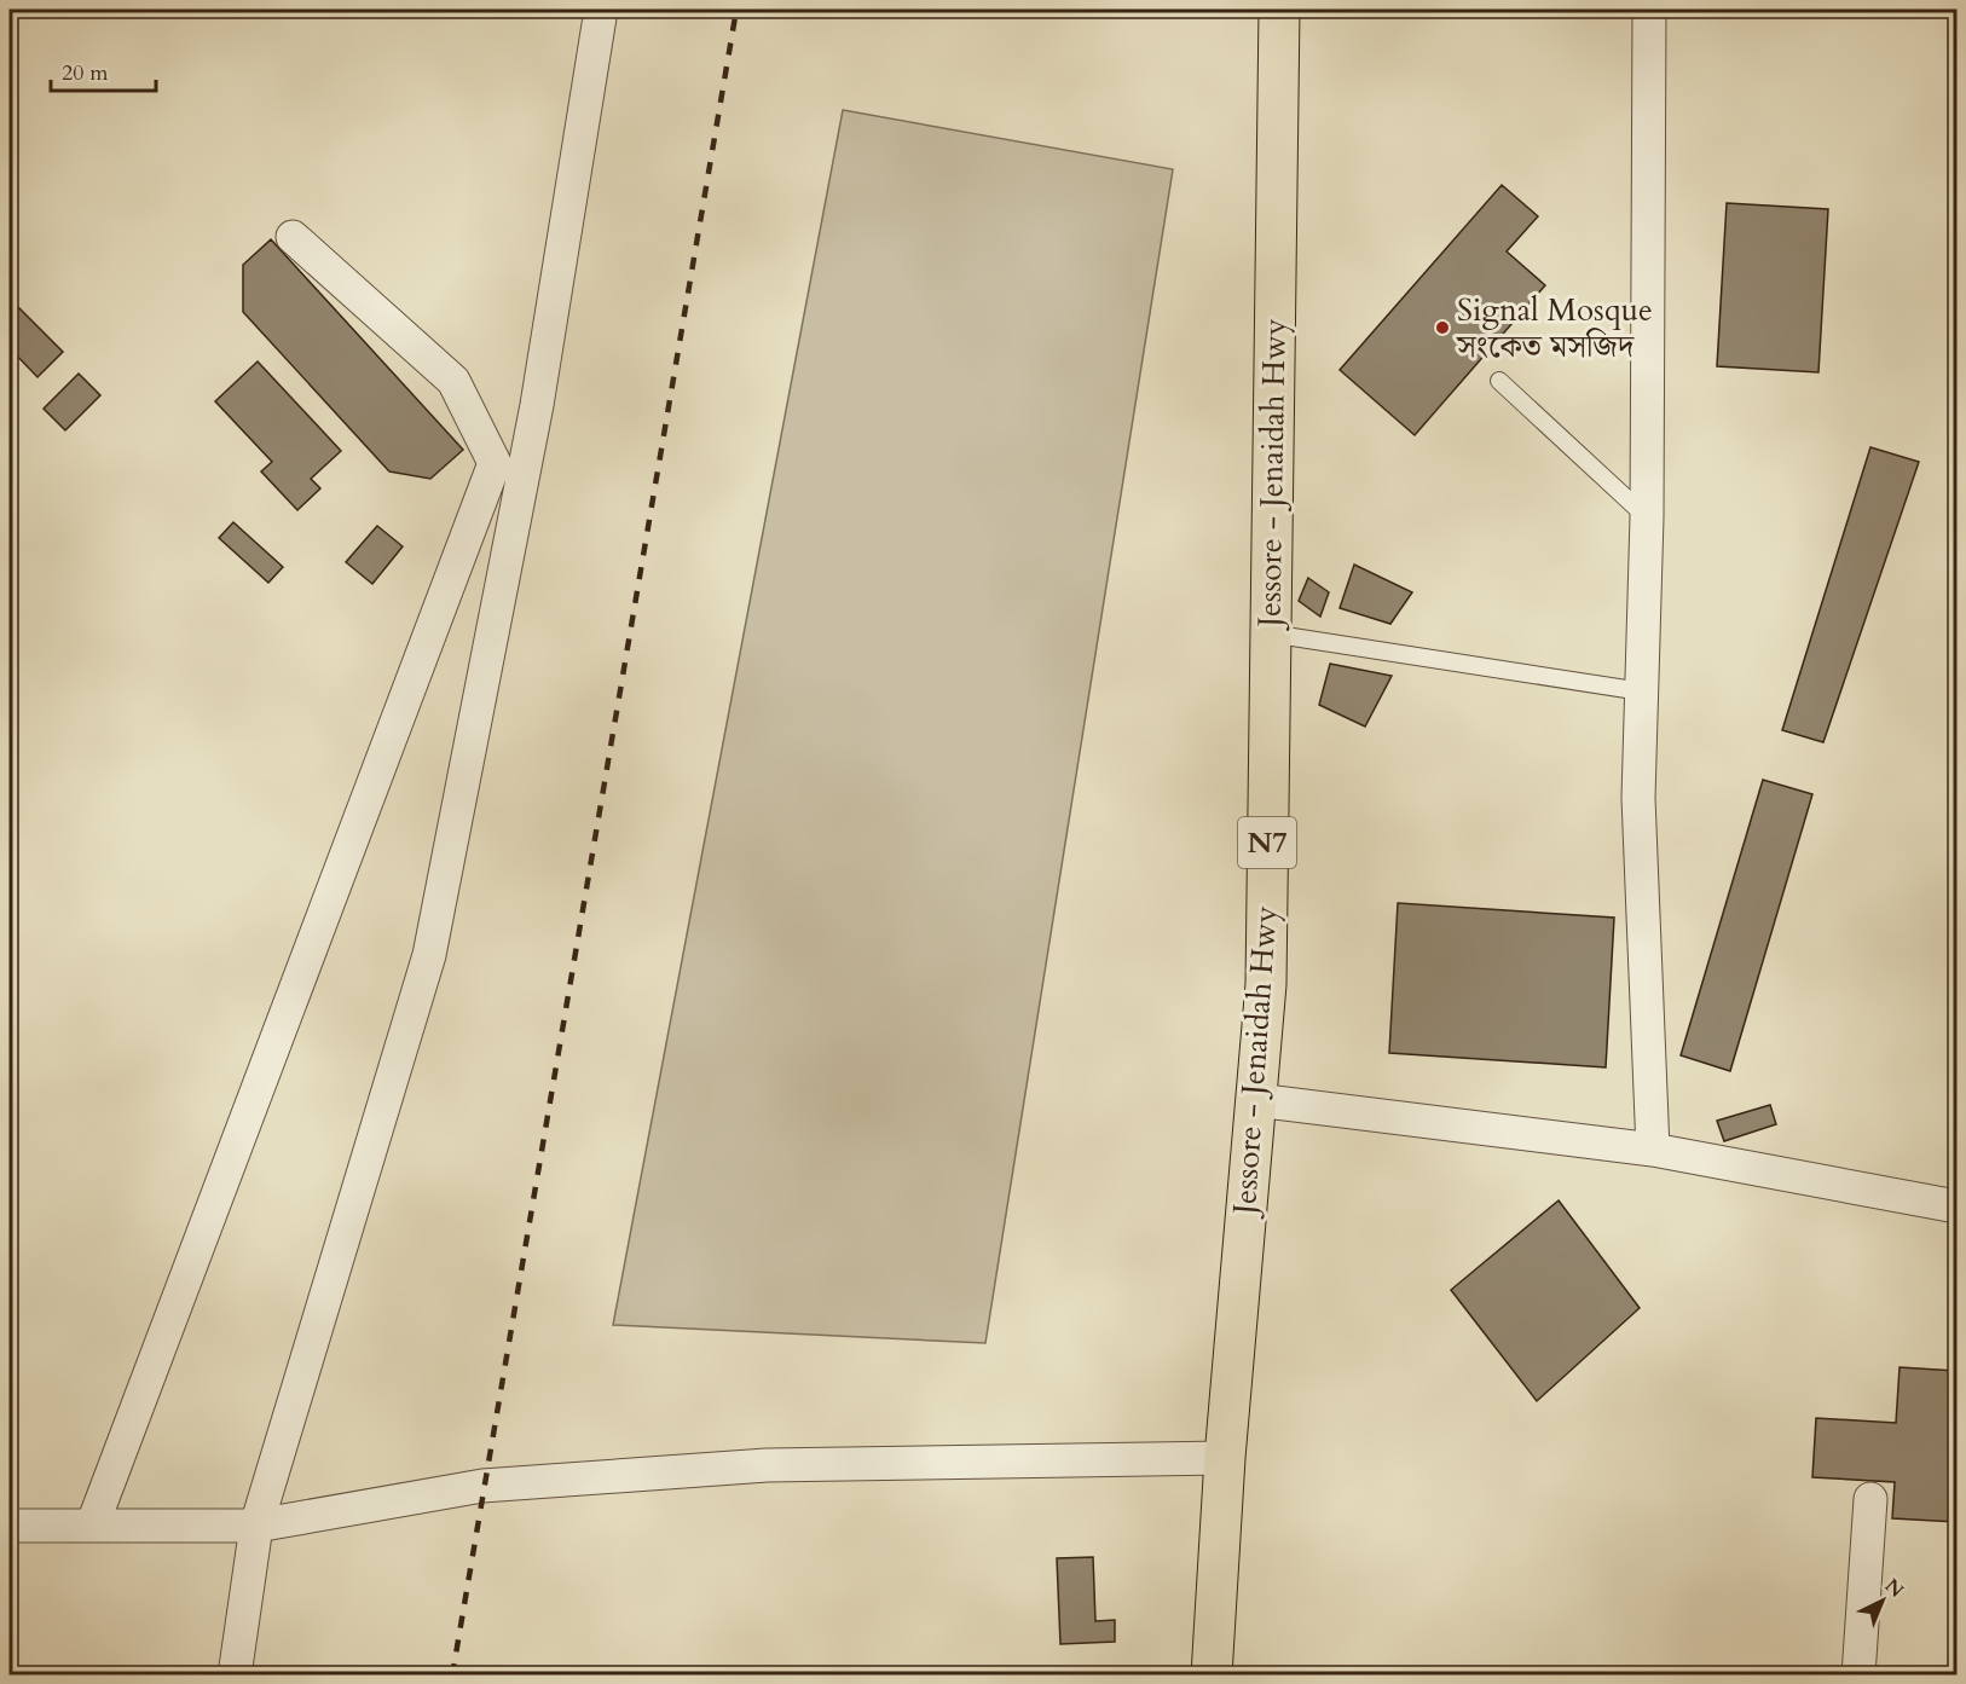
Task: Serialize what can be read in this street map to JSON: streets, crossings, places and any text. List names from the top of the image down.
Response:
{
  "streets": {
    "highway": ["Jessore - Jenaidah Hwy", "N7"]
  },
  "places": ["Signal Mosque সংকেত মসজিদ"],
  "scale_bar": "20 m",
  "north": "top right"
}
